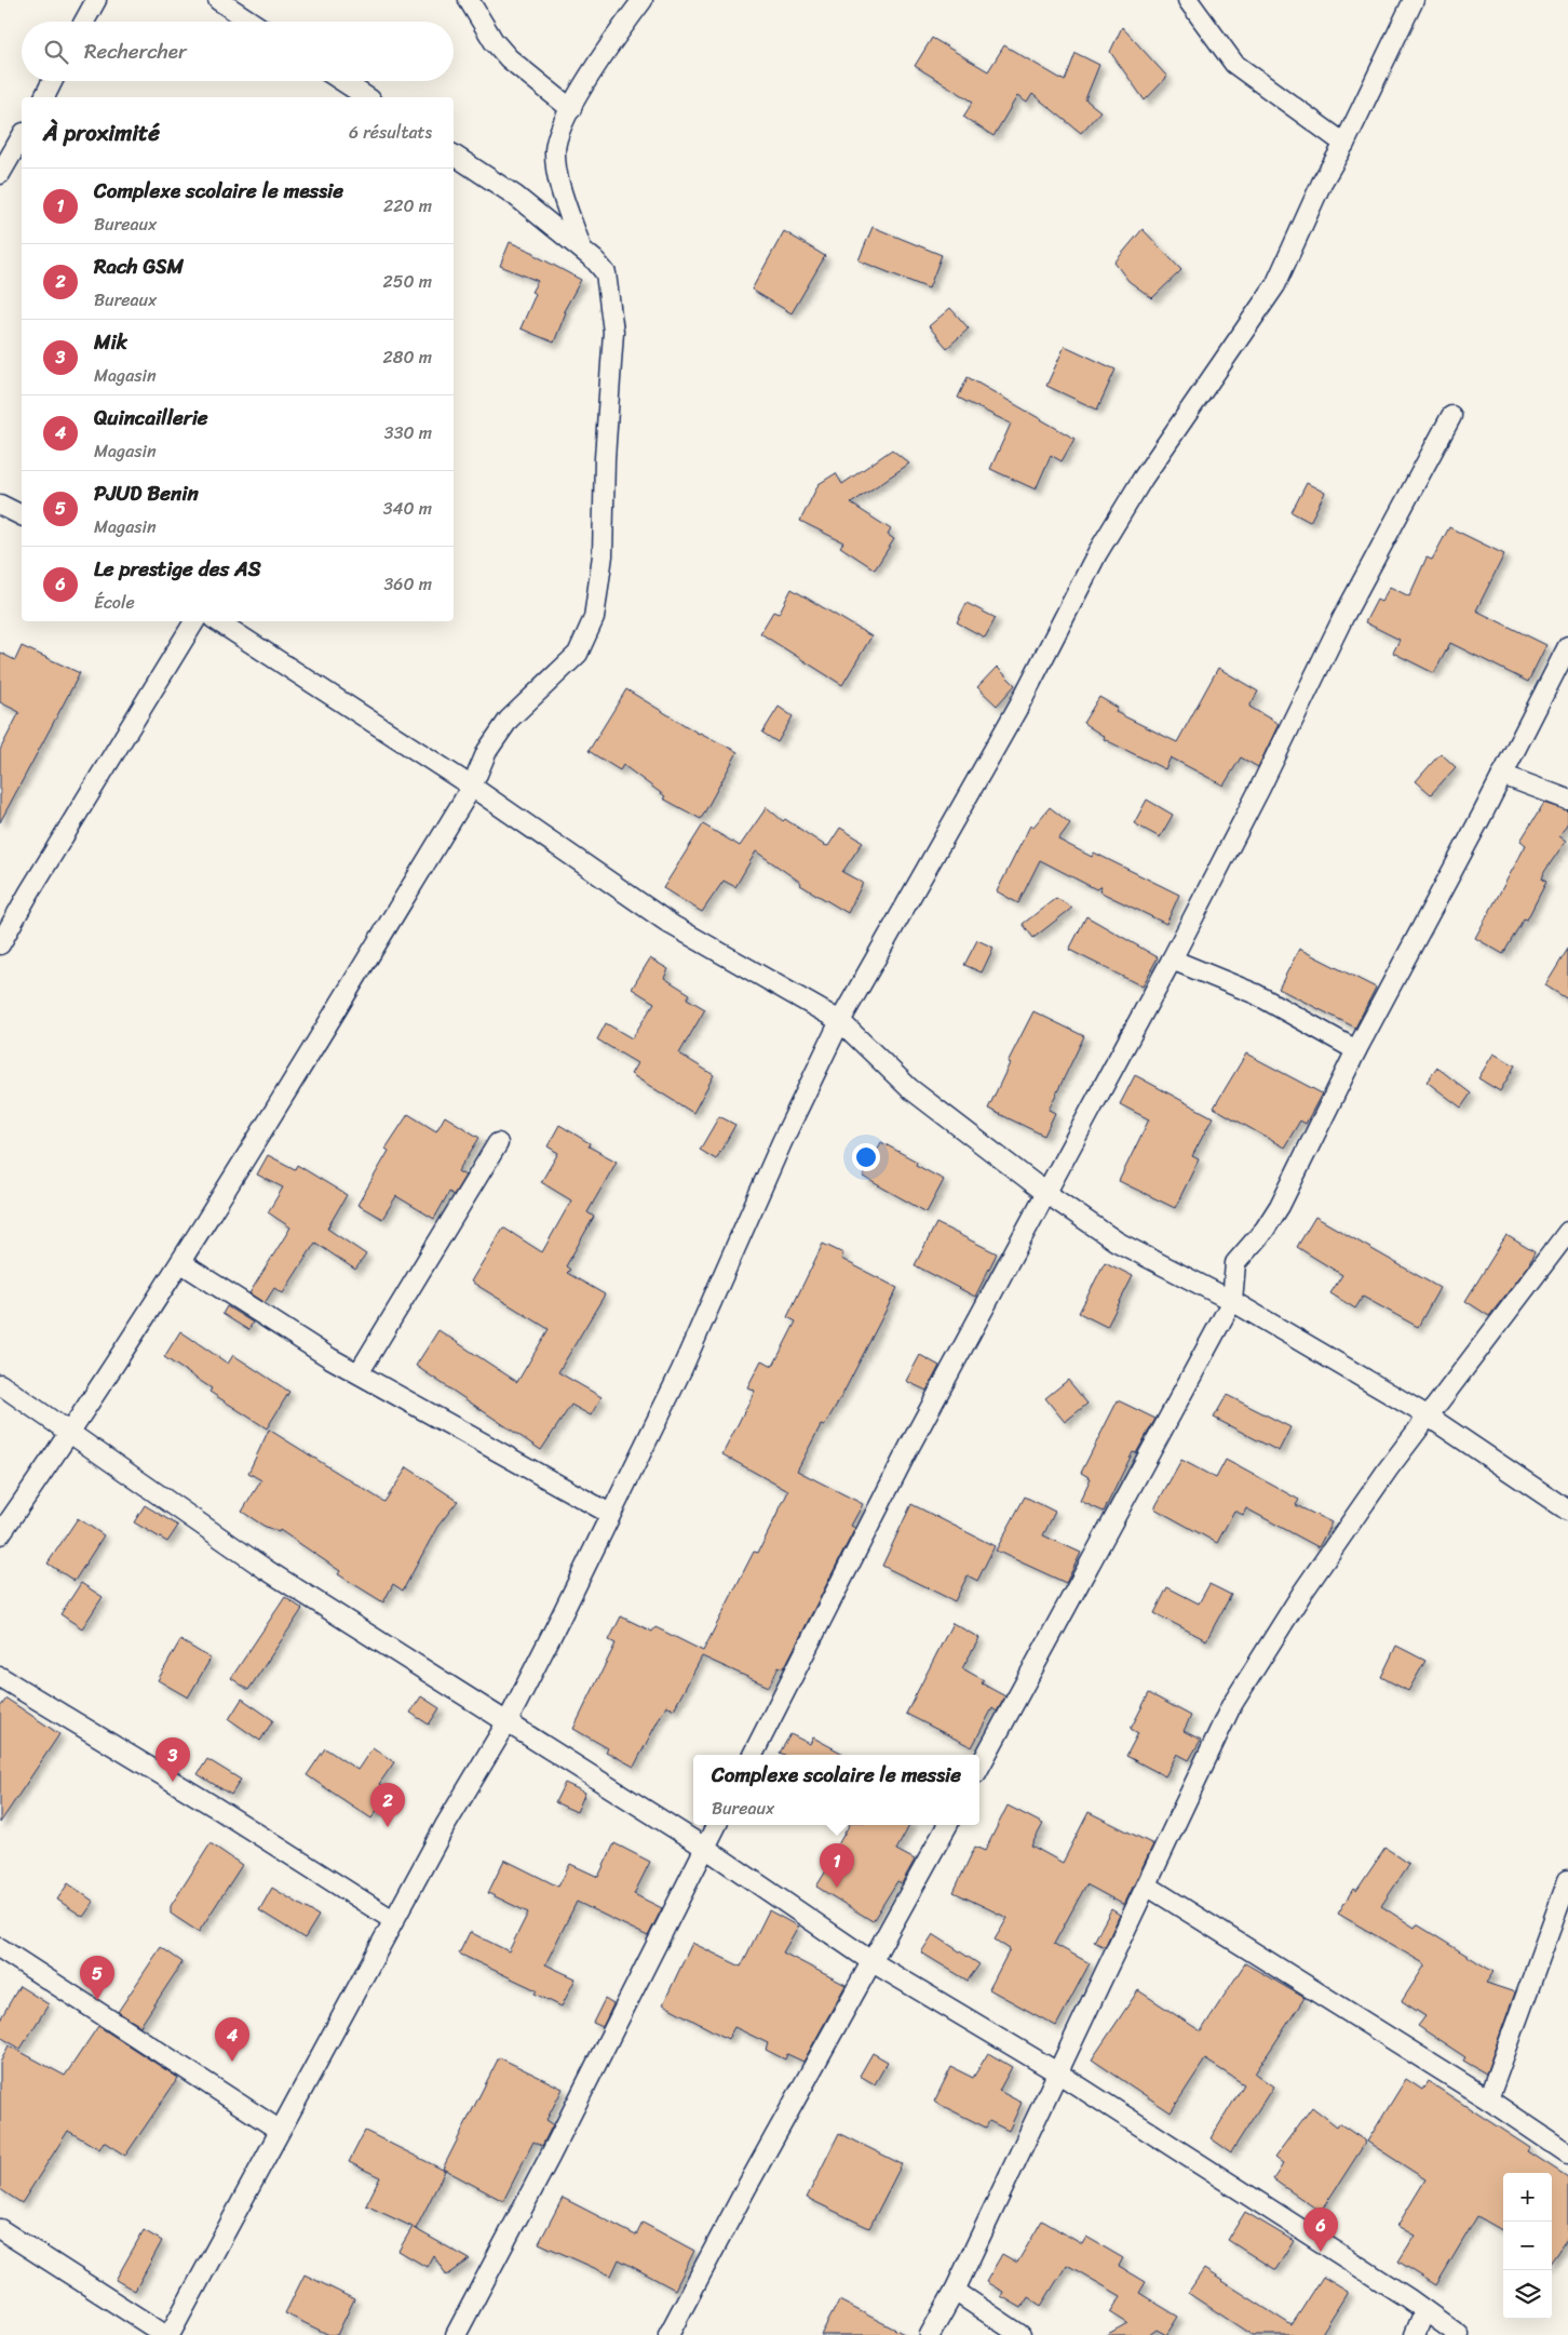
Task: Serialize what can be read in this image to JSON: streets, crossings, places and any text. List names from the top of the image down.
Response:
{
  "page": {
    "search": "Rechercher",
    "heading": ["À proximité", "6 résultats"],
    "list": [
      {
        "mark": "1",
        "name": "Complexe scolaire le messie",
        "note": "Bureaux",
        "value": "220 m"
      },
      {
        "mark": "2",
        "name": "Rach GSM",
        "note": "Bureaux",
        "value": "250 m"
      },
      {
        "mark": "3",
        "name": "Mik",
        "note": "Magasin",
        "value": "280 m"
      },
      {
        "mark": "4",
        "name": "Quincaillerie",
        "note": "Magasin",
        "value": "330 m"
      },
      {
        "mark": "5",
        "name": "PJUD Benin",
        "note": "Magasin",
        "value": "340 m"
      },
      {
        "mark": "6",
        "name": "Le prestige des AS",
        "note": "École",
        "value": "360 m"
      }
    ],
    "pins": [
      "3",
      "2",
      "1",
      "5",
      "4",
      "6"
    ],
    "popup": ["Complexe scolaire le messie", "Bureaux"],
    "map_buttons": ["+", "−"]
  }
}
